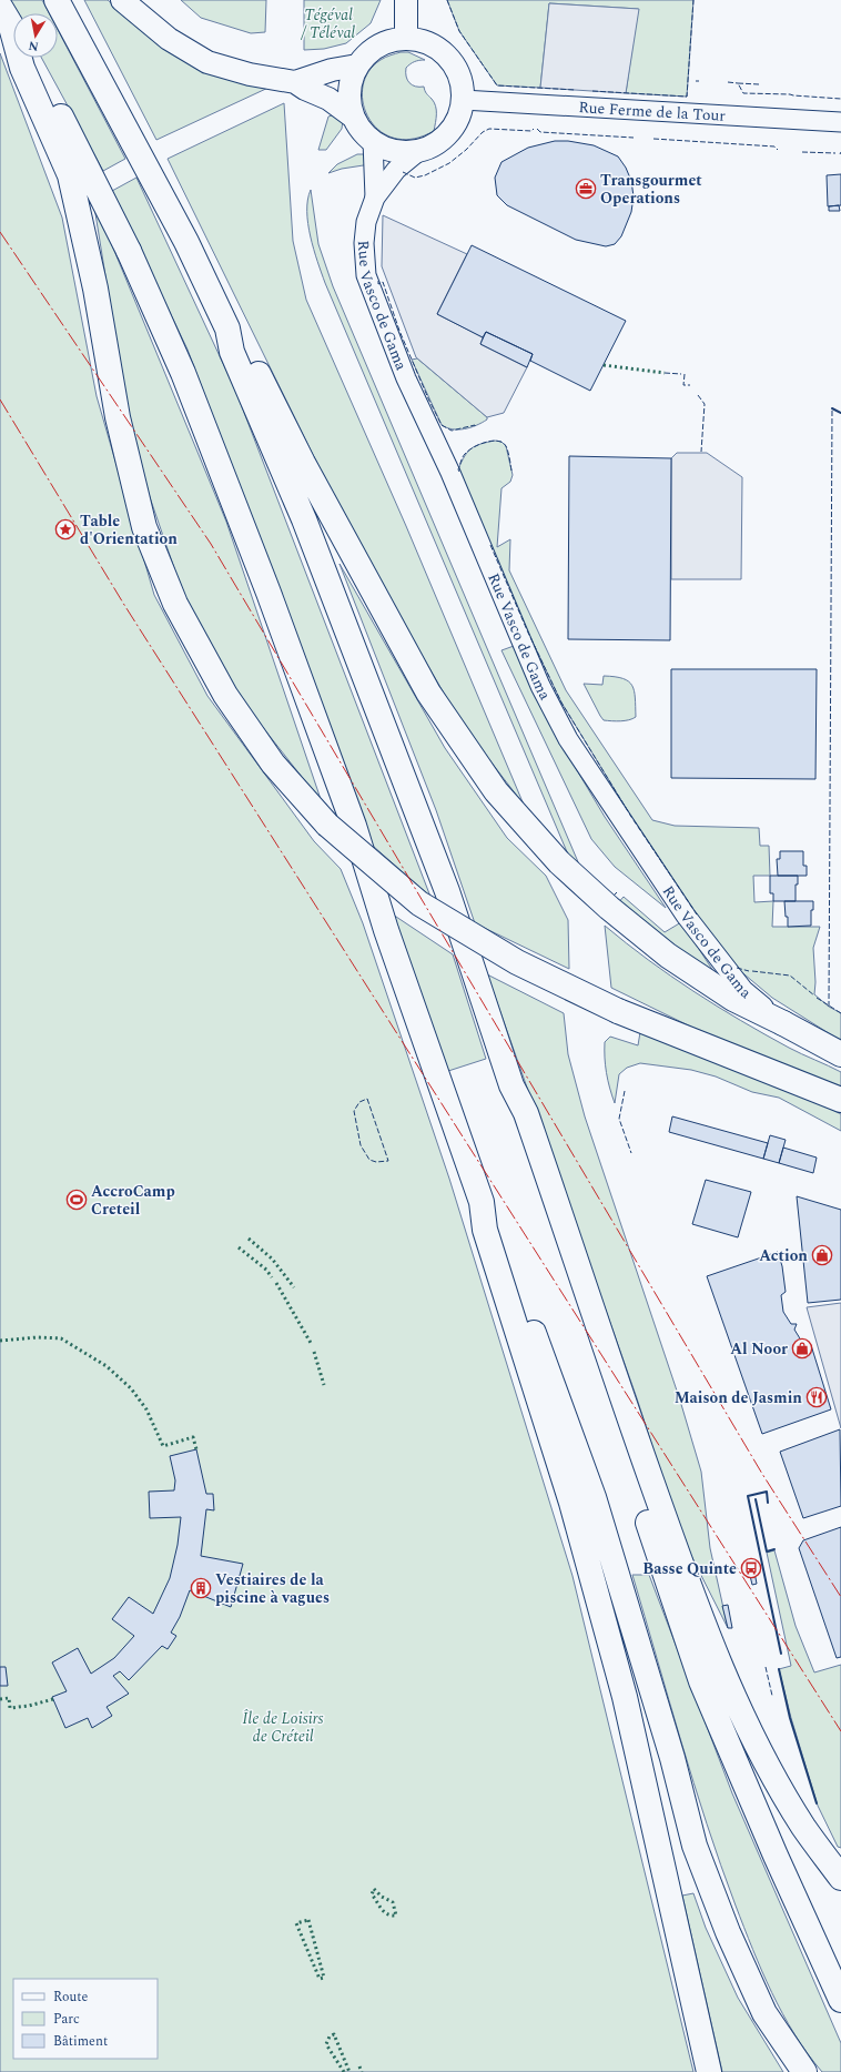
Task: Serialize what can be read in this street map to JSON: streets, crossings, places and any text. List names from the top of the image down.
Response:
{
  "streets": {
    "street": ["Rue Ferme de la Tour", "Rue Vasco de Gama"]
  },
  "crossings": [
    ["Rue Ferme de la Tour", "Rue Vasco de Gama"]
  ],
  "parks": ["Tégéval / Téléval", "Île de Loisirs de Créteil"],
  "places": {
    "office": ["Transgourmet Operations"],
    "place": ["Table d'Orientation"],
    "sports": ["AccroCamp Creteil"],
    "shop": ["Action", "Al Noor"],
    "restaurant": ["Maison de Jasmin"],
    "bus stop": ["Basse Quinte"],
    "building": ["Vestiaires de la piscine à vagues"]
  },
  "legend": ["Route", "Parc", "Bâtiment"],
  "north": "bottom"
}
